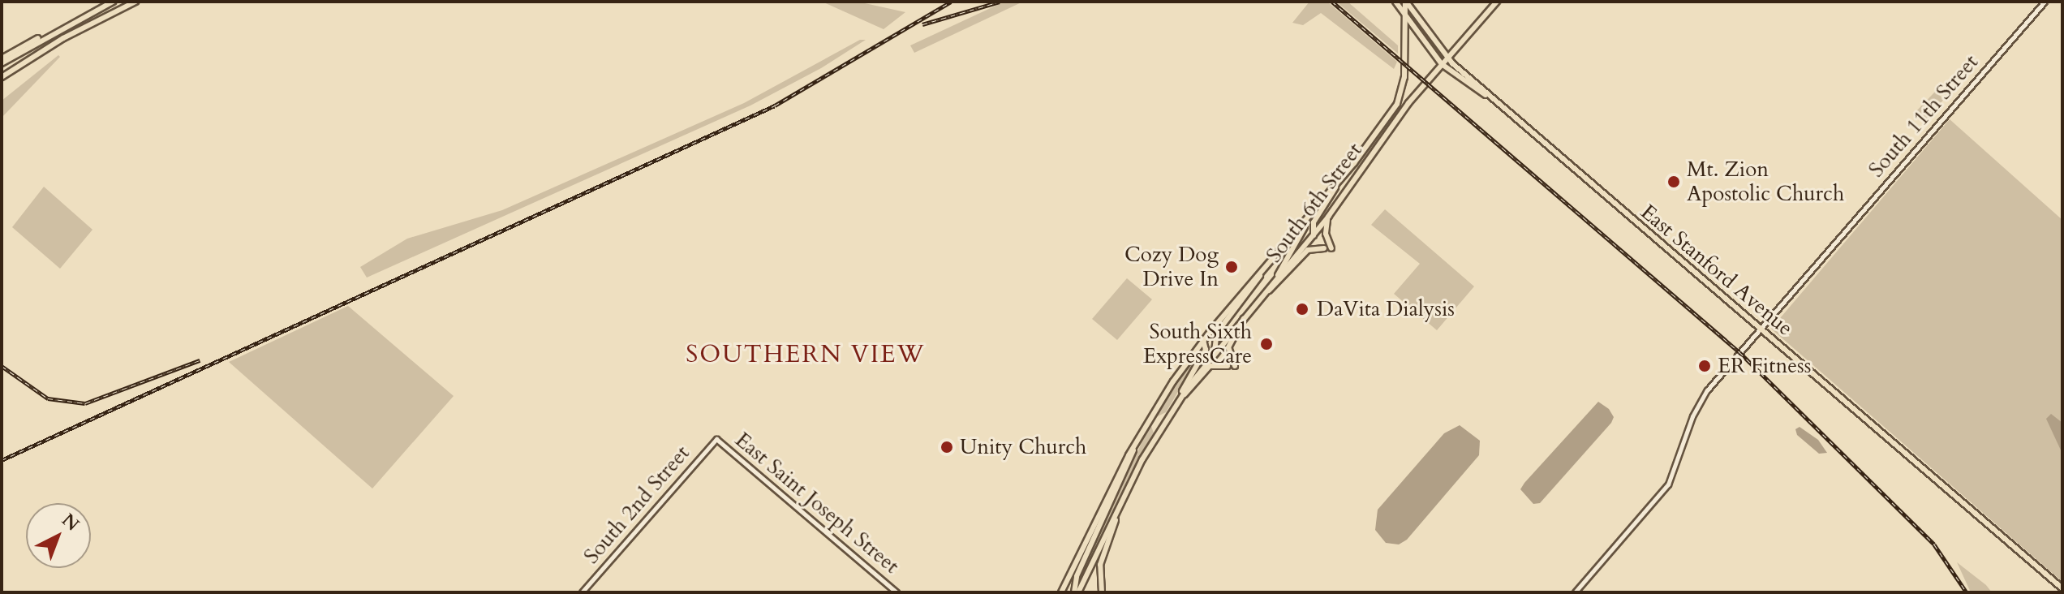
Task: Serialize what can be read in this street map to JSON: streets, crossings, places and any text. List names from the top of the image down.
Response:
{
  "streets": {
    "main road": ["South 6th Street", "East Stanford Avenue"],
    "street": ["South 11th Street", "East Saint Joseph Street", "South 2nd Street"]
  },
  "crossings": [
    ["South 11th Street", "East Stanford Avenue"],
    ["South 6th Street", "East Stanford Avenue"],
    ["East Saint Joseph Street", "South 2nd Street"]
  ],
  "districts": ["SOUTHERN VIEW"],
  "places": [
    "Mt. Zion Apostolic Church",
    "Cozy Dog Drive In",
    "DaVita Dialysis",
    "South Sixth ExpressCare",
    "ER Fitness",
    "Unity Church"
  ],
  "north": "top right"
}
